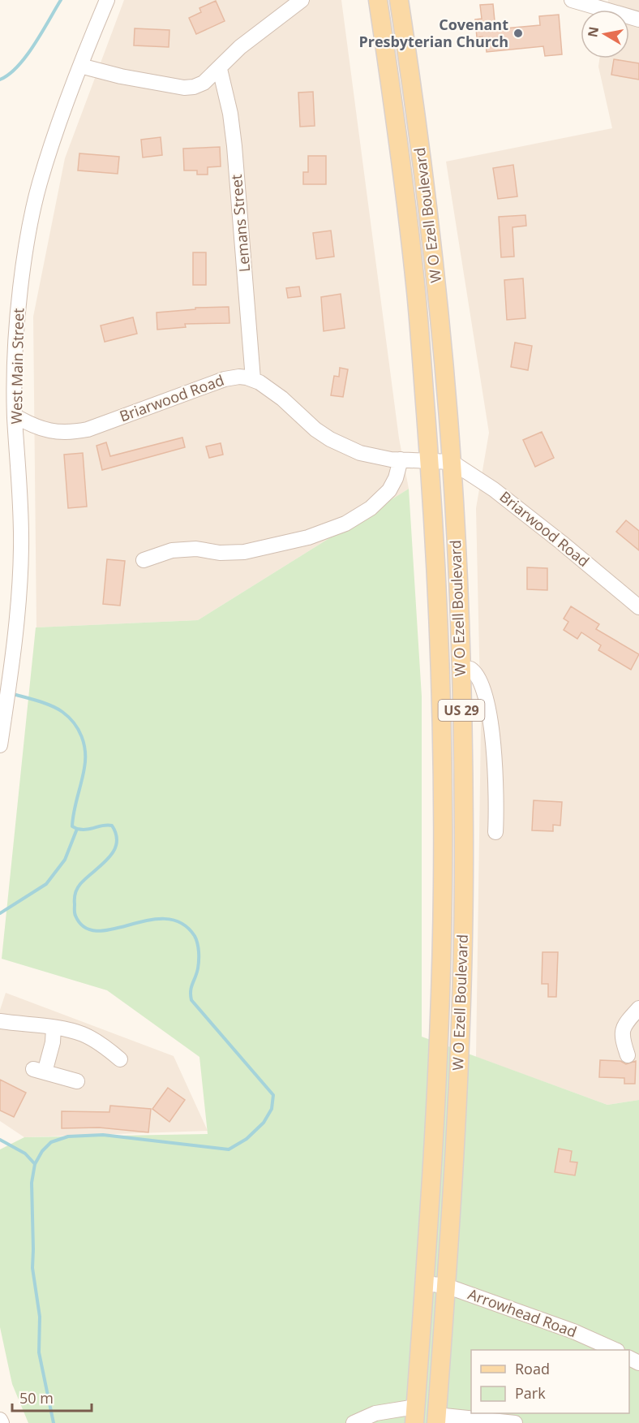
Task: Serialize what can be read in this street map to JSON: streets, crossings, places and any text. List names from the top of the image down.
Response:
{
  "streets": {
    "main road": ["W O Ezell Boulevard", "US 29"],
    "street": [
      "Lemans Street",
      "West Main Street",
      "Briarwood Road",
      "Arrowhead Road"
    ]
  },
  "crossings": [
    ["W O Ezell Boulevard", "Briarwood Road"],
    ["W O Ezell Boulevard", "Arrowhead Road"],
    ["Lemans Street", "Briarwood Road"],
    ["West Main Street", "Briarwood Road"]
  ],
  "places": ["Covenant Presbyterian Church"],
  "legend": ["Road", "Park"],
  "scale_bar": "50 m",
  "north": "left"
}
